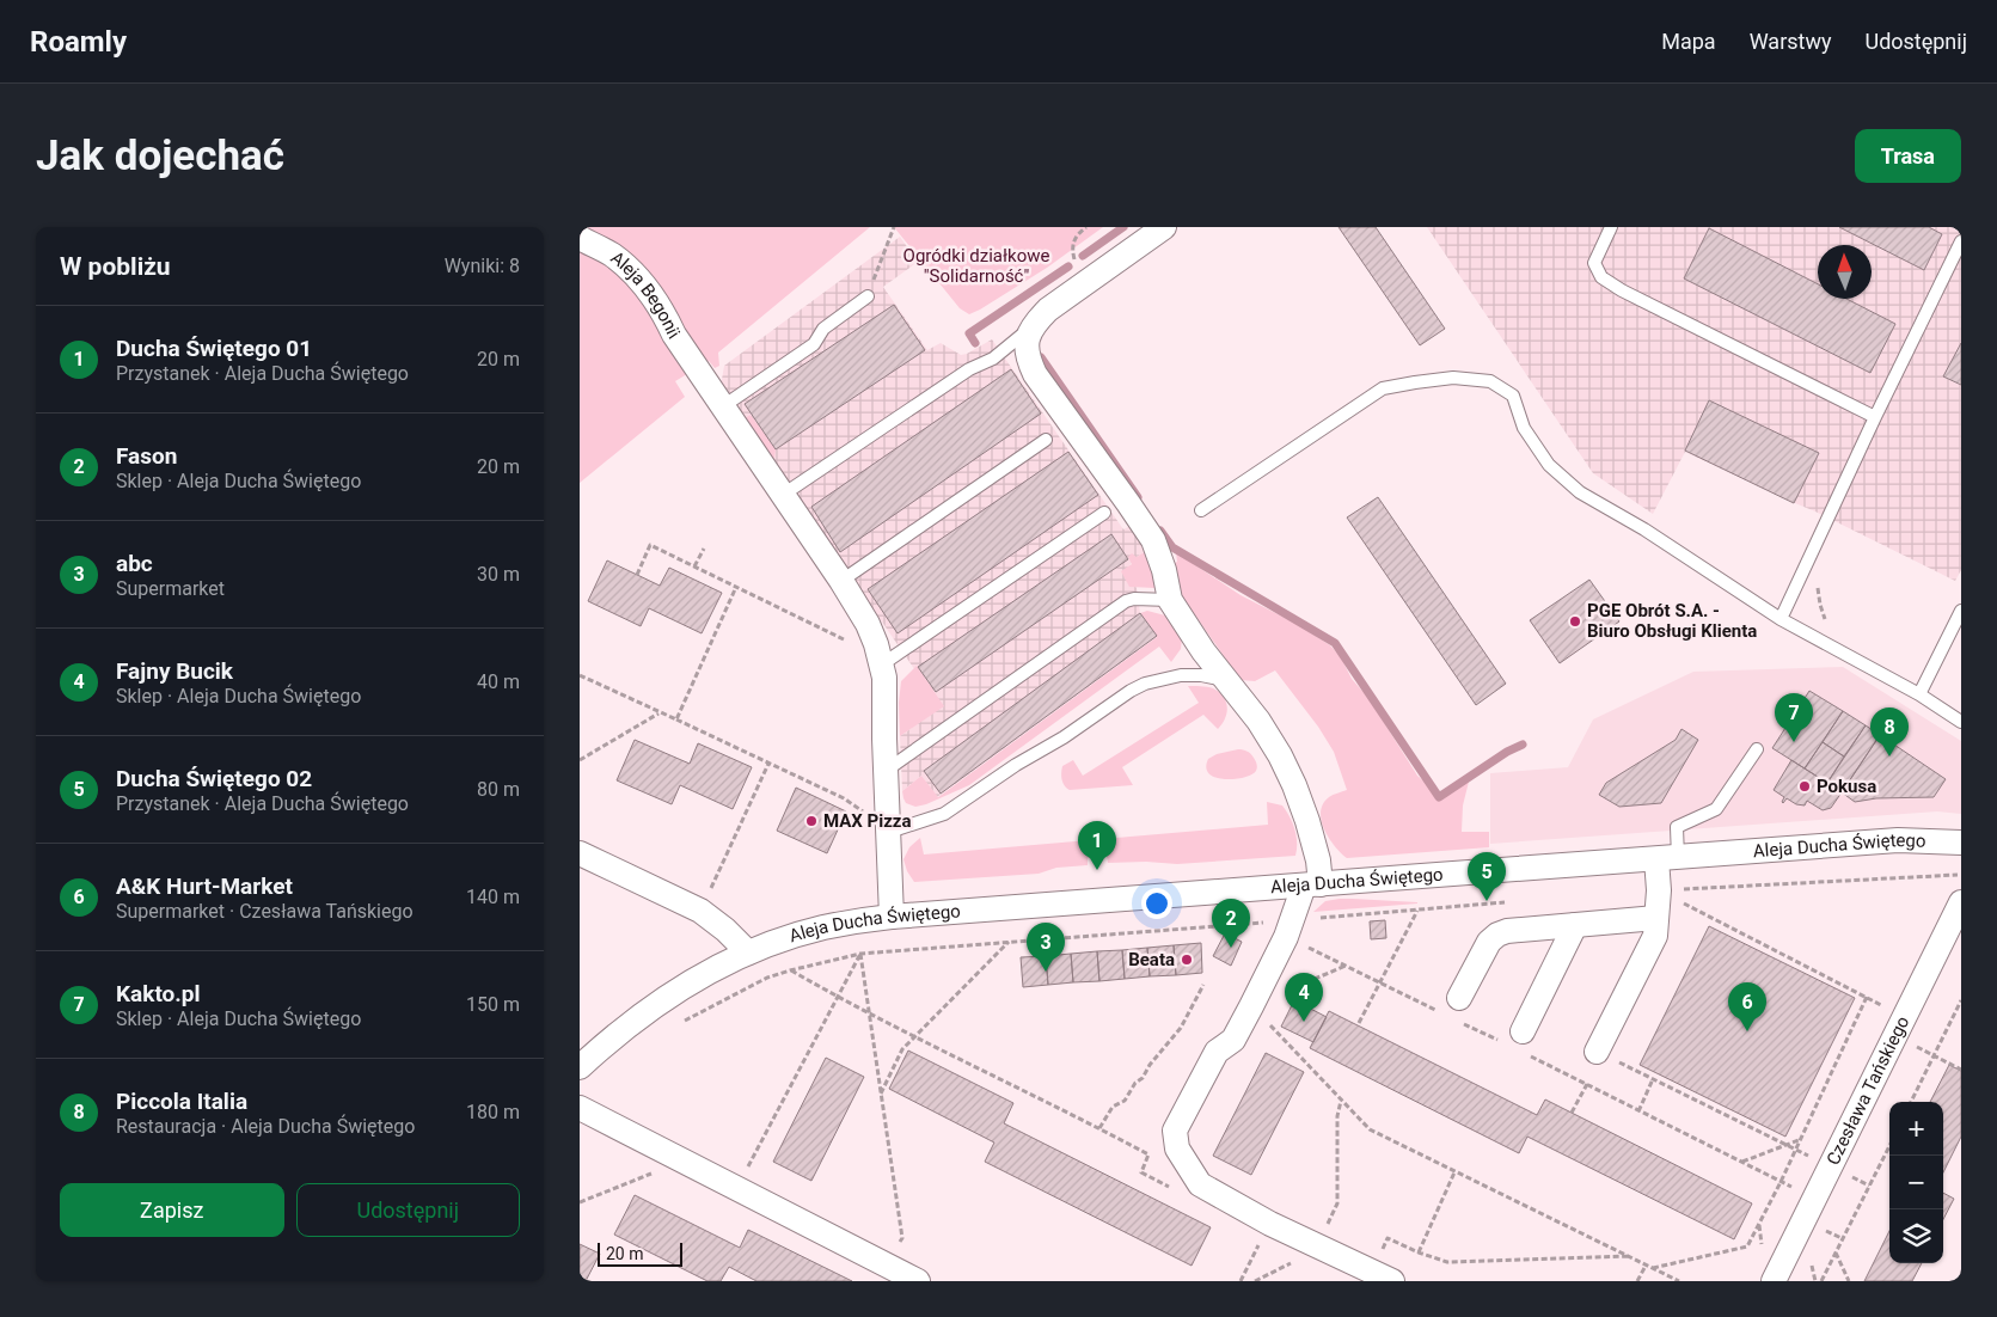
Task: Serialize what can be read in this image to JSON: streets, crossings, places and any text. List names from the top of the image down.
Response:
{
  "streets": {
    "street": ["Aleja Begonii", "Aleja Ducha Świętego", "Czesława Tańskiego"]
  },
  "crossings": [
    ["Aleja Begonii", "Aleja Ducha Świętego"]
  ],
  "parks": ["Ogródki działkowe \"Solidarność\""],
  "places": [
    "PGE Obrót S.A. - Biuro Obsługi Klienta",
    "Pokusa",
    "MAX Pizza",
    "Beata"
  ],
  "scale_bar": "20 m",
  "north": "top",
  "page": {
    "header": "Roamly",
    "nav": ["Mapa", "Warstwy", "Udostępnij"],
    "buttons": [
      "Trasa",
      ["Zapisz", "Udostępnij"]
    ],
    "title": "Jak dojechać",
    "heading": ["W pobliżu", "Wyniki: 8"],
    "list": [
      {
        "mark": "1",
        "name": "Ducha Świętego 01",
        "note": "Przystanek · Aleja Ducha Świętego",
        "value": "20 m"
      },
      {
        "mark": "2",
        "name": "Fason",
        "note": "Sklep · Aleja Ducha Świętego",
        "value": "20 m"
      },
      {
        "mark": "3",
        "name": "abc",
        "note": "Supermarket",
        "value": "30 m"
      },
      {
        "mark": "4",
        "name": "Fajny Bucik",
        "note": "Sklep · Aleja Ducha Świętego",
        "value": "40 m"
      },
      {
        "mark": "5",
        "name": "Ducha Świętego 02",
        "note": "Przystanek · Aleja Ducha Świętego",
        "value": "80 m"
      },
      {
        "mark": "6",
        "name": "A&K Hurt-Market",
        "note": "Supermarket · Czesława Tańskiego",
        "value": "140 m"
      },
      {
        "mark": "7",
        "name": "Kakto.pl",
        "note": "Sklep · Aleja Ducha Świętego",
        "value": "150 m"
      },
      {
        "mark": "8",
        "name": "Piccola Italia",
        "note": "Restauracja · Aleja Ducha Świętego",
        "value": "180 m"
      }
    ],
    "pins": [
      "7",
      "8",
      "1",
      "5",
      "2",
      "3",
      "4",
      "6"
    ],
    "map_buttons": ["+", "−"],
    "scale": "20 m"
  }
}
